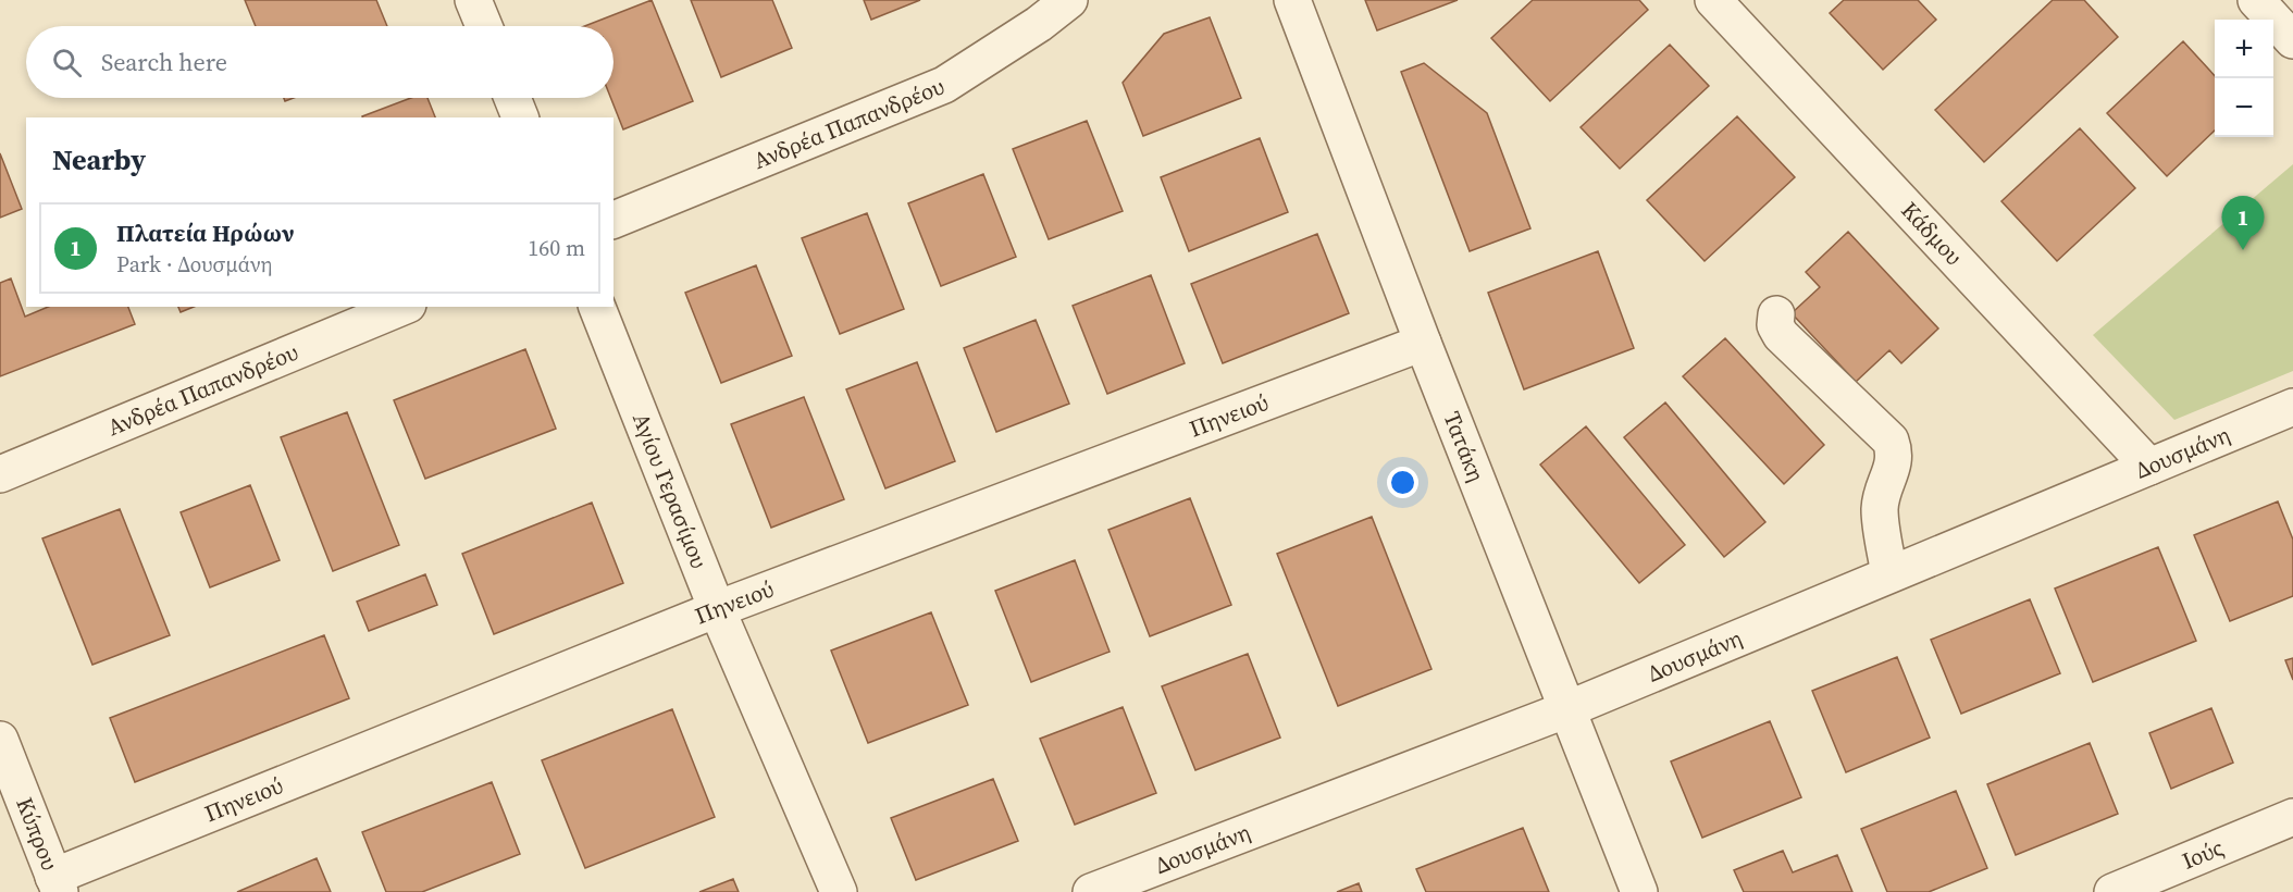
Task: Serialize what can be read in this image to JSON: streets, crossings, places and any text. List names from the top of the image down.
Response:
{
  "streets": {
    "street": [
      "Ανδρέα Παπανδρέου",
      "Κάδμου",
      "Πηνειού",
      "Τατάκη",
      "Δουσμάνη",
      "Αγίου Γερασίμου",
      "Κύπρου",
      "Ιούς"
    ]
  },
  "crossings": [
    ["Κάδμου", "Δουσμάνη"],
    ["Πηνειού", "Τατάκη"],
    ["Πηνειού", "Αγίου Γερασίμου"],
    ["Πηνειού", "Κύπρου"],
    ["Τατάκη", "Δουσμάνη"]
  ],
  "page": {
    "map_buttons": ["+", "−"],
    "search": "Search here",
    "heading": "Nearby",
    "pins": "1",
    "list": [
      {
        "mark": "1",
        "name": "Πλατεία Ηρώων",
        "note": "Park · Δουσμάνη",
        "value": "160 m"
      }
    ]
  }
}
